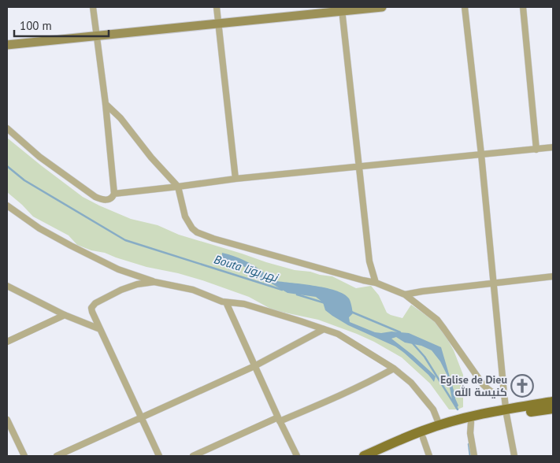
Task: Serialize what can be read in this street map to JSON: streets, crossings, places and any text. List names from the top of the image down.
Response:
{
  "water": ["Bouta نهر بوتا"],
  "places": {
    "church": ["Eglise de Dieu كنيسة الله"]
  },
  "scale_bar": "100 m"
}
